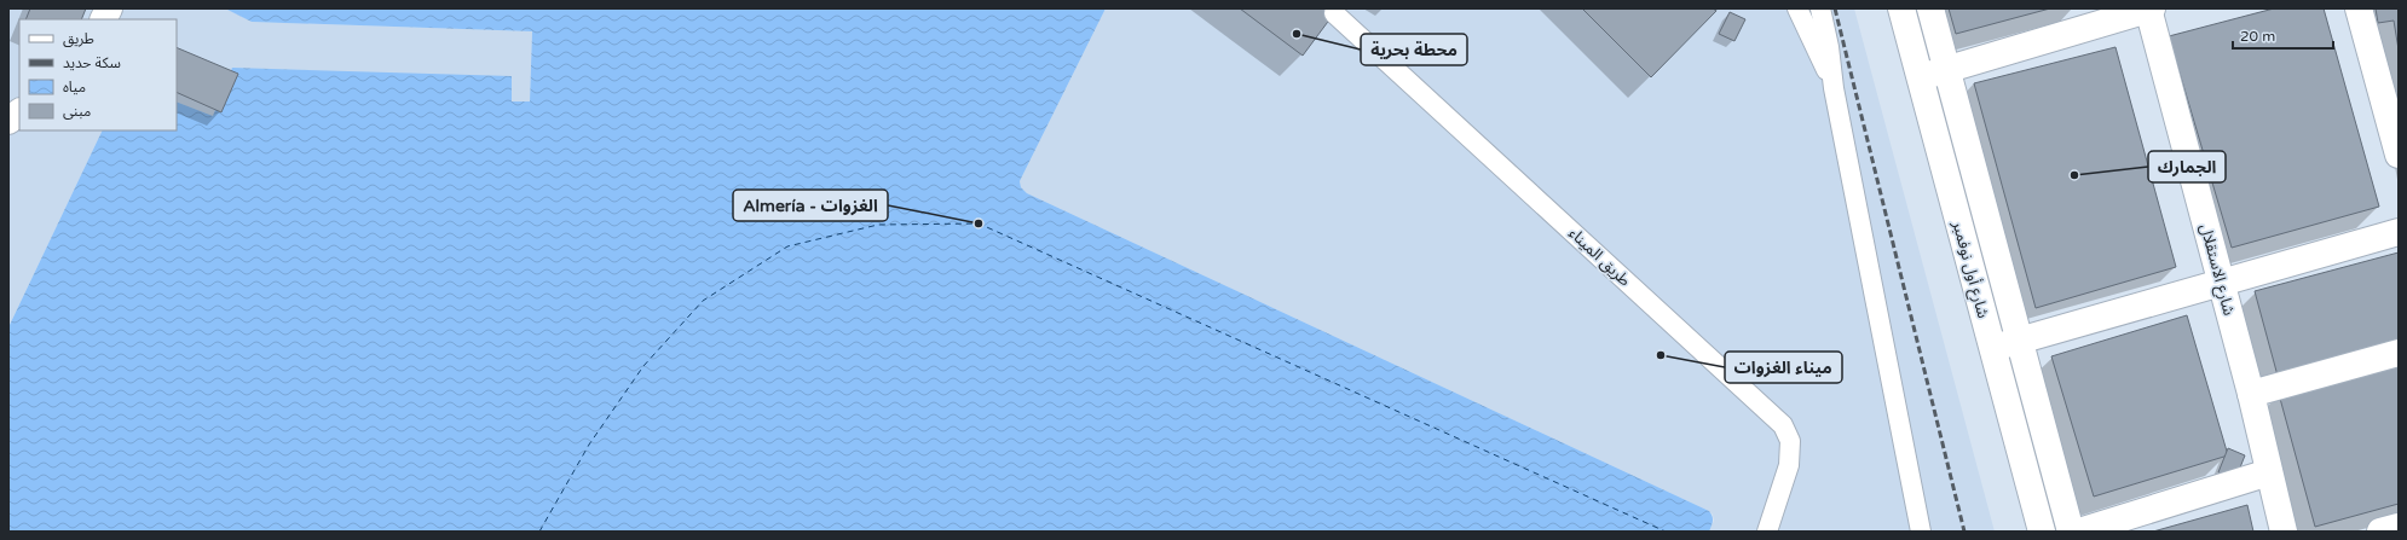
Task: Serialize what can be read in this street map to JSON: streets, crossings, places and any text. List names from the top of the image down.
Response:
{
  "streets": {
    "street": ["شارع أول نوفمبر", "شارع الاستقلال"],
    "lane": ["طريق الميناء"]
  },
  "places": [
    "محطة بحرية",
    "الجمارك",
    "Almería - الغزوات",
    "ميناء الغزوات"
  ],
  "legend": [
    "طريق",
    "سكة حديد",
    "مياه",
    "مبنى"
  ],
  "scale_bar": "20 m"
}
